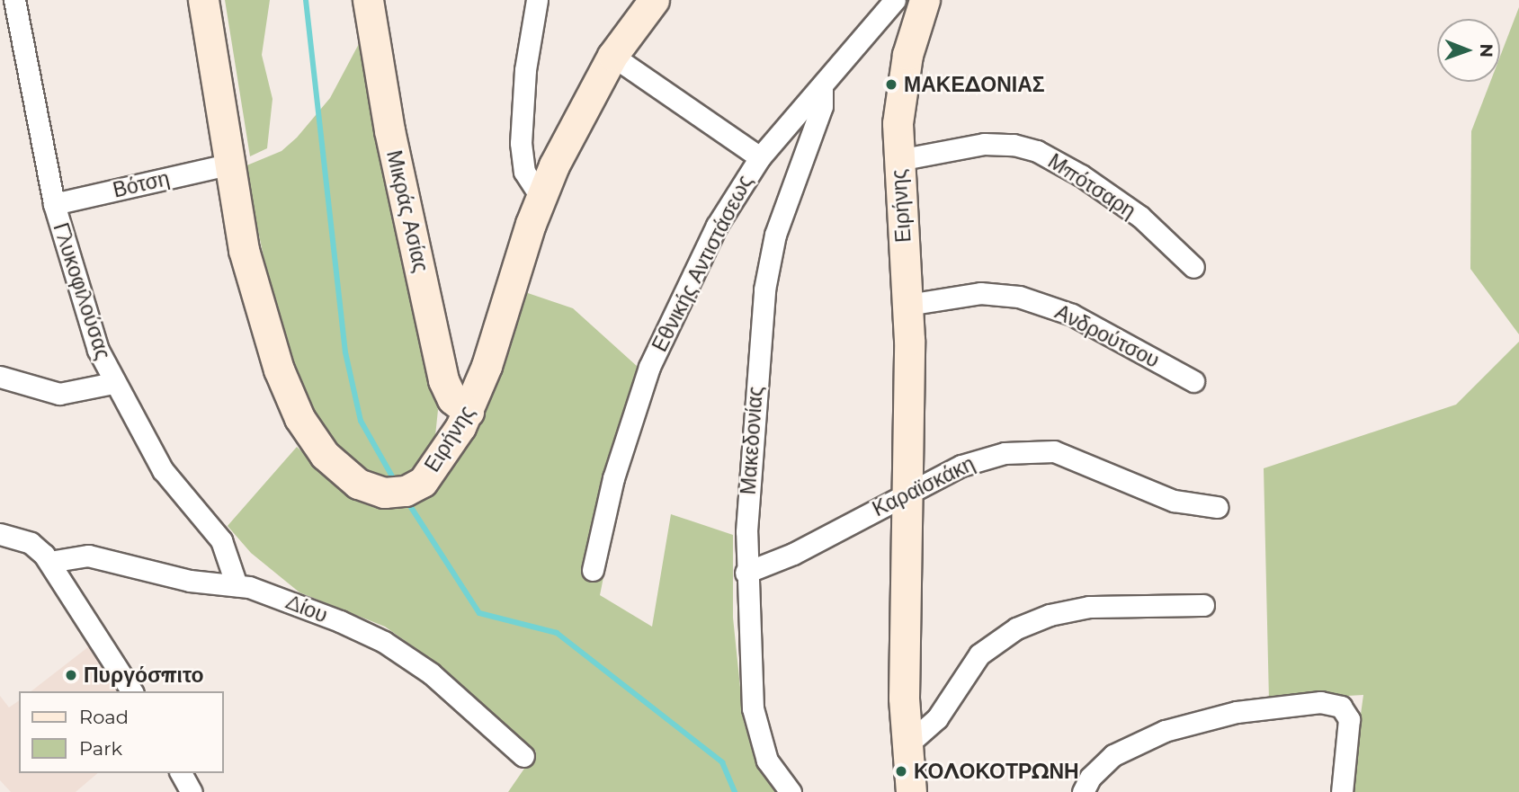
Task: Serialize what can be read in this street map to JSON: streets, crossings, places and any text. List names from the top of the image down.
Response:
{
  "streets": {
    "street": [
      "Βότση",
      "Μπότσαρη",
      "Ειρήνης",
      "Μικράς Ασίας",
      "Εθνικής Αντιστάσεως",
      "Γλυκοφιλούσας",
      "Ανδρούτσου",
      "Μακεδονίας",
      "Καραϊσκάκη",
      "Δίου"
    ]
  },
  "crossings": [
    ["Βότση", "Ειρήνης"],
    ["Βότση", "Γλυκοφιλούσας"],
    ["Μπότσαρη", "Ειρήνης"],
    ["Ειρήνης", "Μικράς Ασίας"],
    ["Ειρήνης", "Ανδρούτσου"],
    ["Ειρήνης", "Καραϊσκάκη"],
    ["Εθνικής Αντιστάσεως", "Μακεδονίας"],
    ["Γλυκοφιλούσας", "Δίου"],
    ["Μακεδονίας", "Καραϊσκάκη"]
  ],
  "places": ["ΜΑΚΕΔΟΝΙΑΣ", "Πυργόσπιτο", "ΚΟΛΟΚΟΤΡΩΝΗ"],
  "legend": ["Road", "Park"],
  "north": "right"
}
